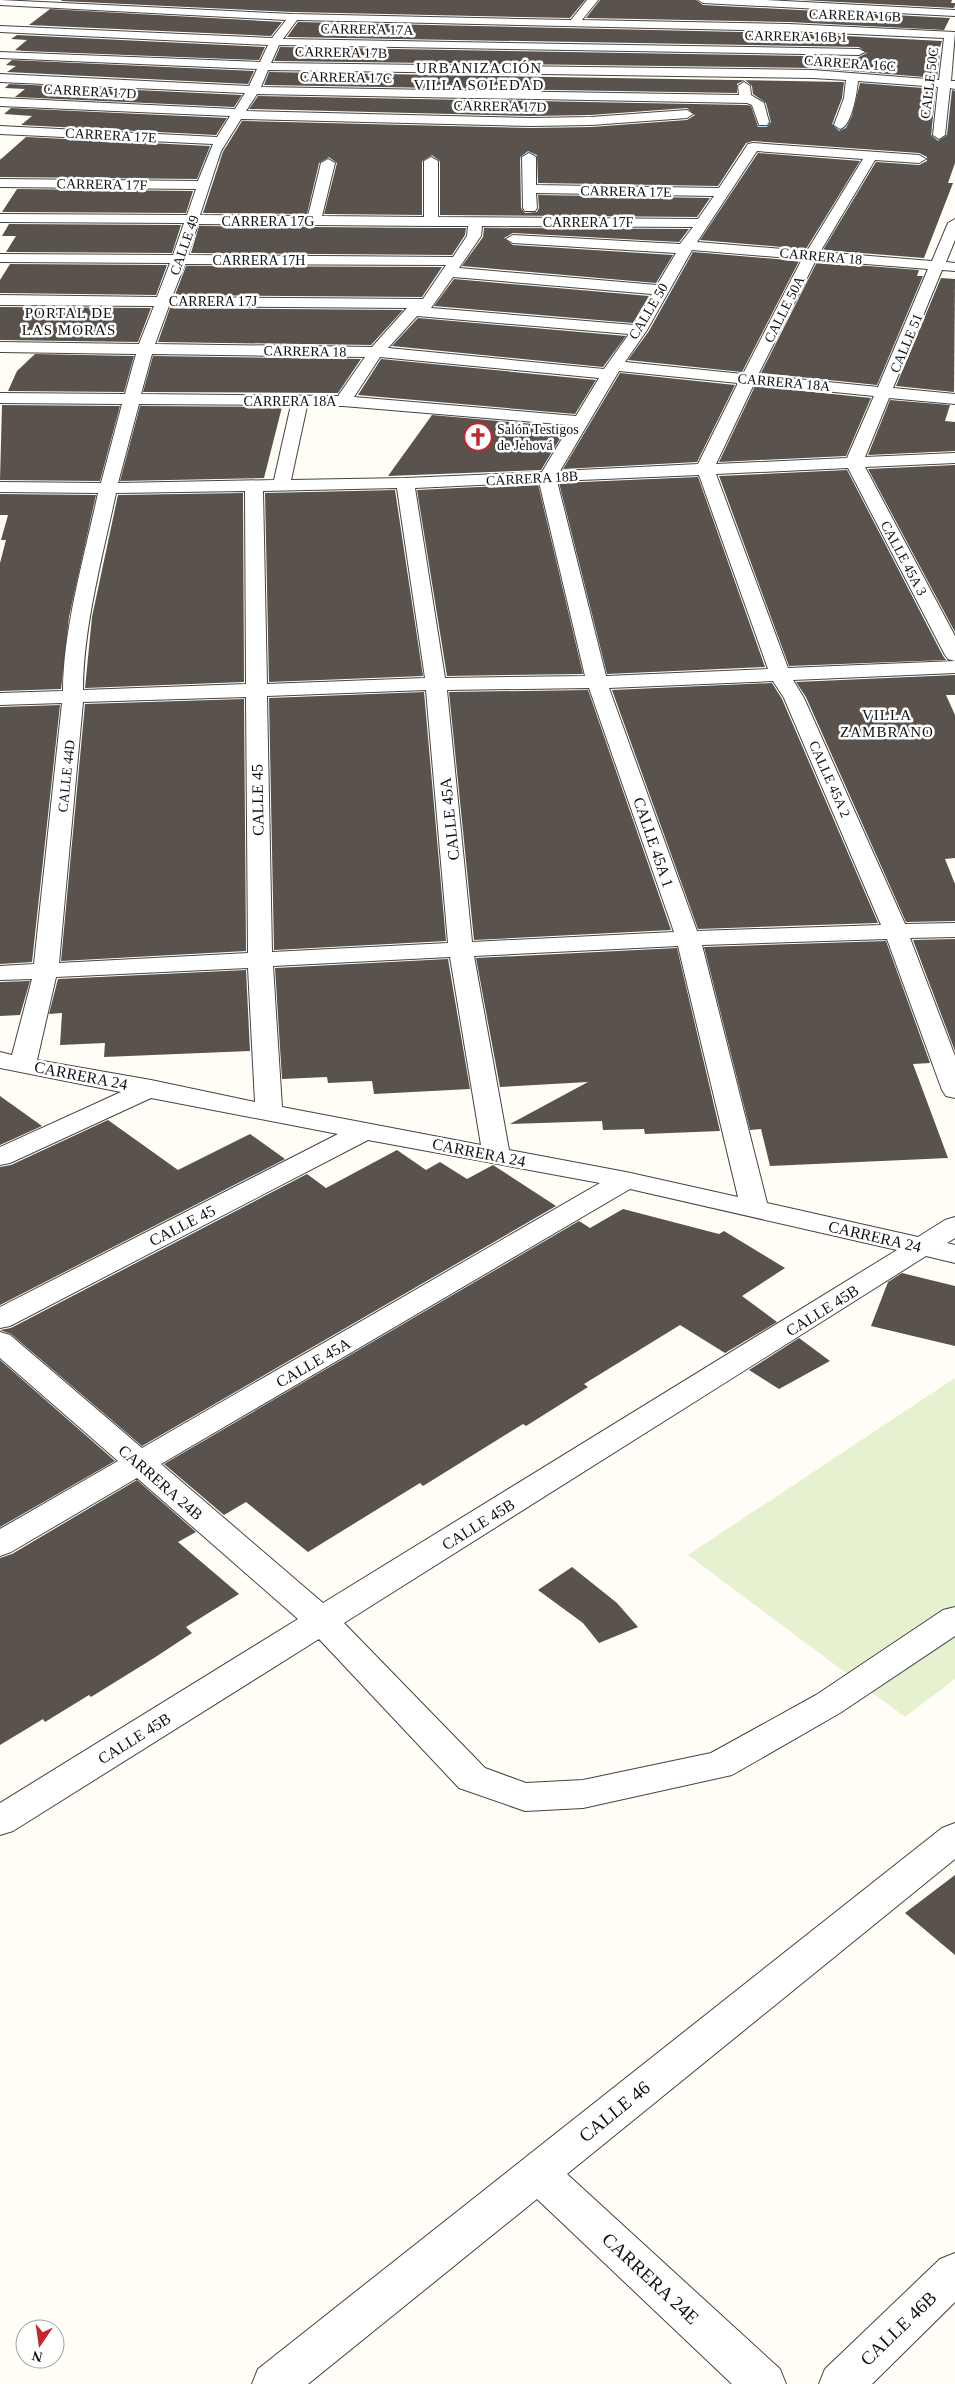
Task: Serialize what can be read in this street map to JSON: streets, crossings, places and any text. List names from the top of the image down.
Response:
{
  "streets": {
    "street": [
      "CARRERA 16B",
      "CARRERA 17A",
      "CARRERA 16B 1",
      "CARRERA 17B",
      "CARRERA 16C",
      "CARRERA 17C",
      "CALLE 50C",
      "CARRERA 17D",
      "CARRERA 17E",
      "CARRERA 17F",
      "CARRERA 17G",
      "CALLE 49",
      "CARRERA 18",
      "CARRERA 17H",
      "CARRERA 17J",
      "CALLE 50A",
      "CALLE 50",
      "CALLE 51",
      "CARRERA 18A",
      "CARRERA 18B",
      "CALLE 45A 3",
      "CALLE 44D",
      "CALLE 45A 2",
      "CALLE 45",
      "CALLE 45A",
      "CALLE 45A 1",
      "CARRERA 24",
      "CALLE 45B",
      "CARRERA 24B",
      "CALLE 46",
      "CARRERA 24E",
      "CALLE 46B"
    ]
  },
  "crossings": [
    ["CARRERA 16B", "CALLE 50C"],
    ["CARRERA 17A", "CARRERA 16B 1"],
    ["CARRERA 17A", "CALLE 49"],
    ["CARRERA 16B 1", "CARRERA 16C"],
    ["CARRERA 17B", "CARRERA 16C"],
    ["CARRERA 17B", "CARRERA 17C"],
    ["CARRERA 17B", "CARRERA 17D"],
    ["CARRERA 17B", "CALLE 49"],
    ["CARRERA 16C", "CALLE 50C"],
    ["CARRERA 17C", "CARRERA 17D"],
    ["CARRERA 17C", "CALLE 49"],
    ["CARRERA 17D", "CALLE 49"],
    ["CARRERA 17E", "CALLE 49"],
    ["CARRERA 17E", "CALLE 50"],
    ["CARRERA 17F", "CARRERA 17G"],
    ["CARRERA 17F", "CALLE 49"],
    ["CARRERA 17F", "CALLE 50"],
    ["CARRERA 17G", "CALLE 49"],
    ["CALLE 49", "CARRERA 18"],
    ["CALLE 49", "CARRERA 17H"],
    ["CALLE 49", "CARRERA 17J"],
    ["CALLE 49", "CARRERA 18A"],
    ["CALLE 49", "CARRERA 18B"],
    ["CALLE 49", "CALLE 44D"],
    ["CARRERA 18", "CALLE 50A"],
    ["CARRERA 18", "CALLE 50"],
    ["CARRERA 18", "CALLE 51"],
    ["CARRERA 18", "CARRERA 18A"],
    ["CARRERA 17H", "CALLE 50"],
    ["CARRERA 17J", "CALLE 50"],
    ["CALLE 50A", "CALLE 50"],
    ["CALLE 50A", "CARRERA 18A"],
    ["CALLE 50A", "CARRERA 18B"],
    ["CALLE 50A", "CALLE 45A 2"],
    ["CALLE 50", "CARRERA 18A"],
    ["CALLE 50", "CARRERA 18B"],
    ["CALLE 50", "CALLE 45A 1"],
    ["CALLE 51", "CARRERA 18A"],
    ["CALLE 51", "CARRERA 18B"],
    ["CALLE 51", "CALLE 45A 3"],
    ["CARRERA 18B", "CALLE 45A 3"],
    ["CARRERA 18B", "CALLE 44D"],
    ["CARRERA 18B", "CALLE 45A 2"],
    ["CARRERA 18B", "CALLE 45"],
    ["CARRERA 18B", "CALLE 45A"],
    ["CARRERA 18B", "CALLE 45A 1"],
    ["CALLE 44D", "CARRERA 24"],
    ["CALLE 45", "CARRERA 24"],
    ["CALLE 45A", "CARRERA 24"],
    ["CALLE 45A", "CARRERA 24B"],
    ["CALLE 45A 1", "CARRERA 24"],
    ["CARRERA 24", "CALLE 45B"],
    ["CALLE 45B", "CARRERA 24B"],
    ["CALLE 46", "CARRERA 24E"]
  ],
  "districts": ["URBANIZACIÓN VILLA SOLEDAD", "PORTAL DE LAS MORAS", "VILLA ZAMBRANO"],
  "places": {
    "church": ["Salón Testigos de Jehová"]
  },
  "north": "bottom"
}
